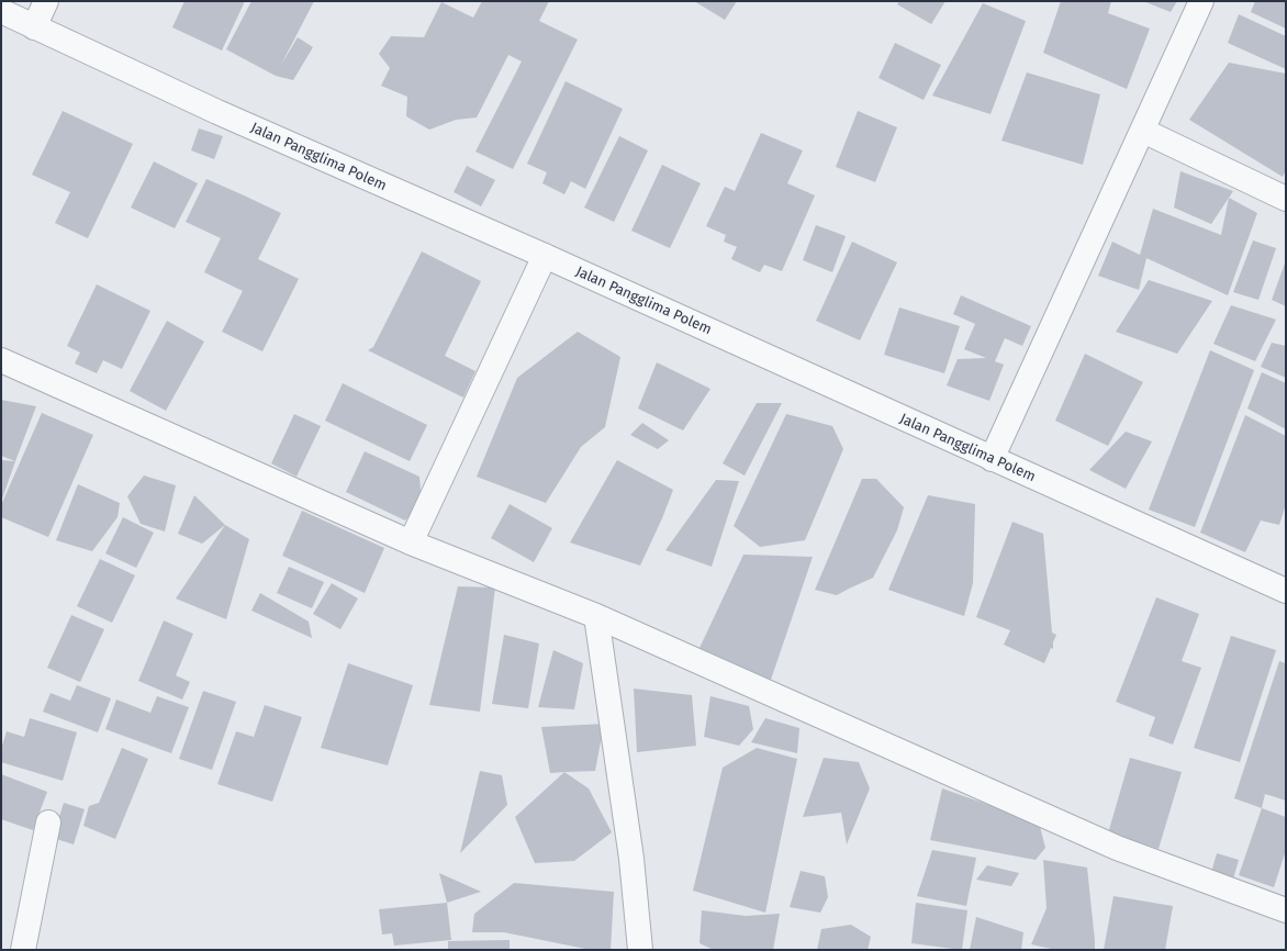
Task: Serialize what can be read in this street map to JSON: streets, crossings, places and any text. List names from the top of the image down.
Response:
{
  "streets": {
    "street": ["Jalan Pangglima Polem"]
  }
}
